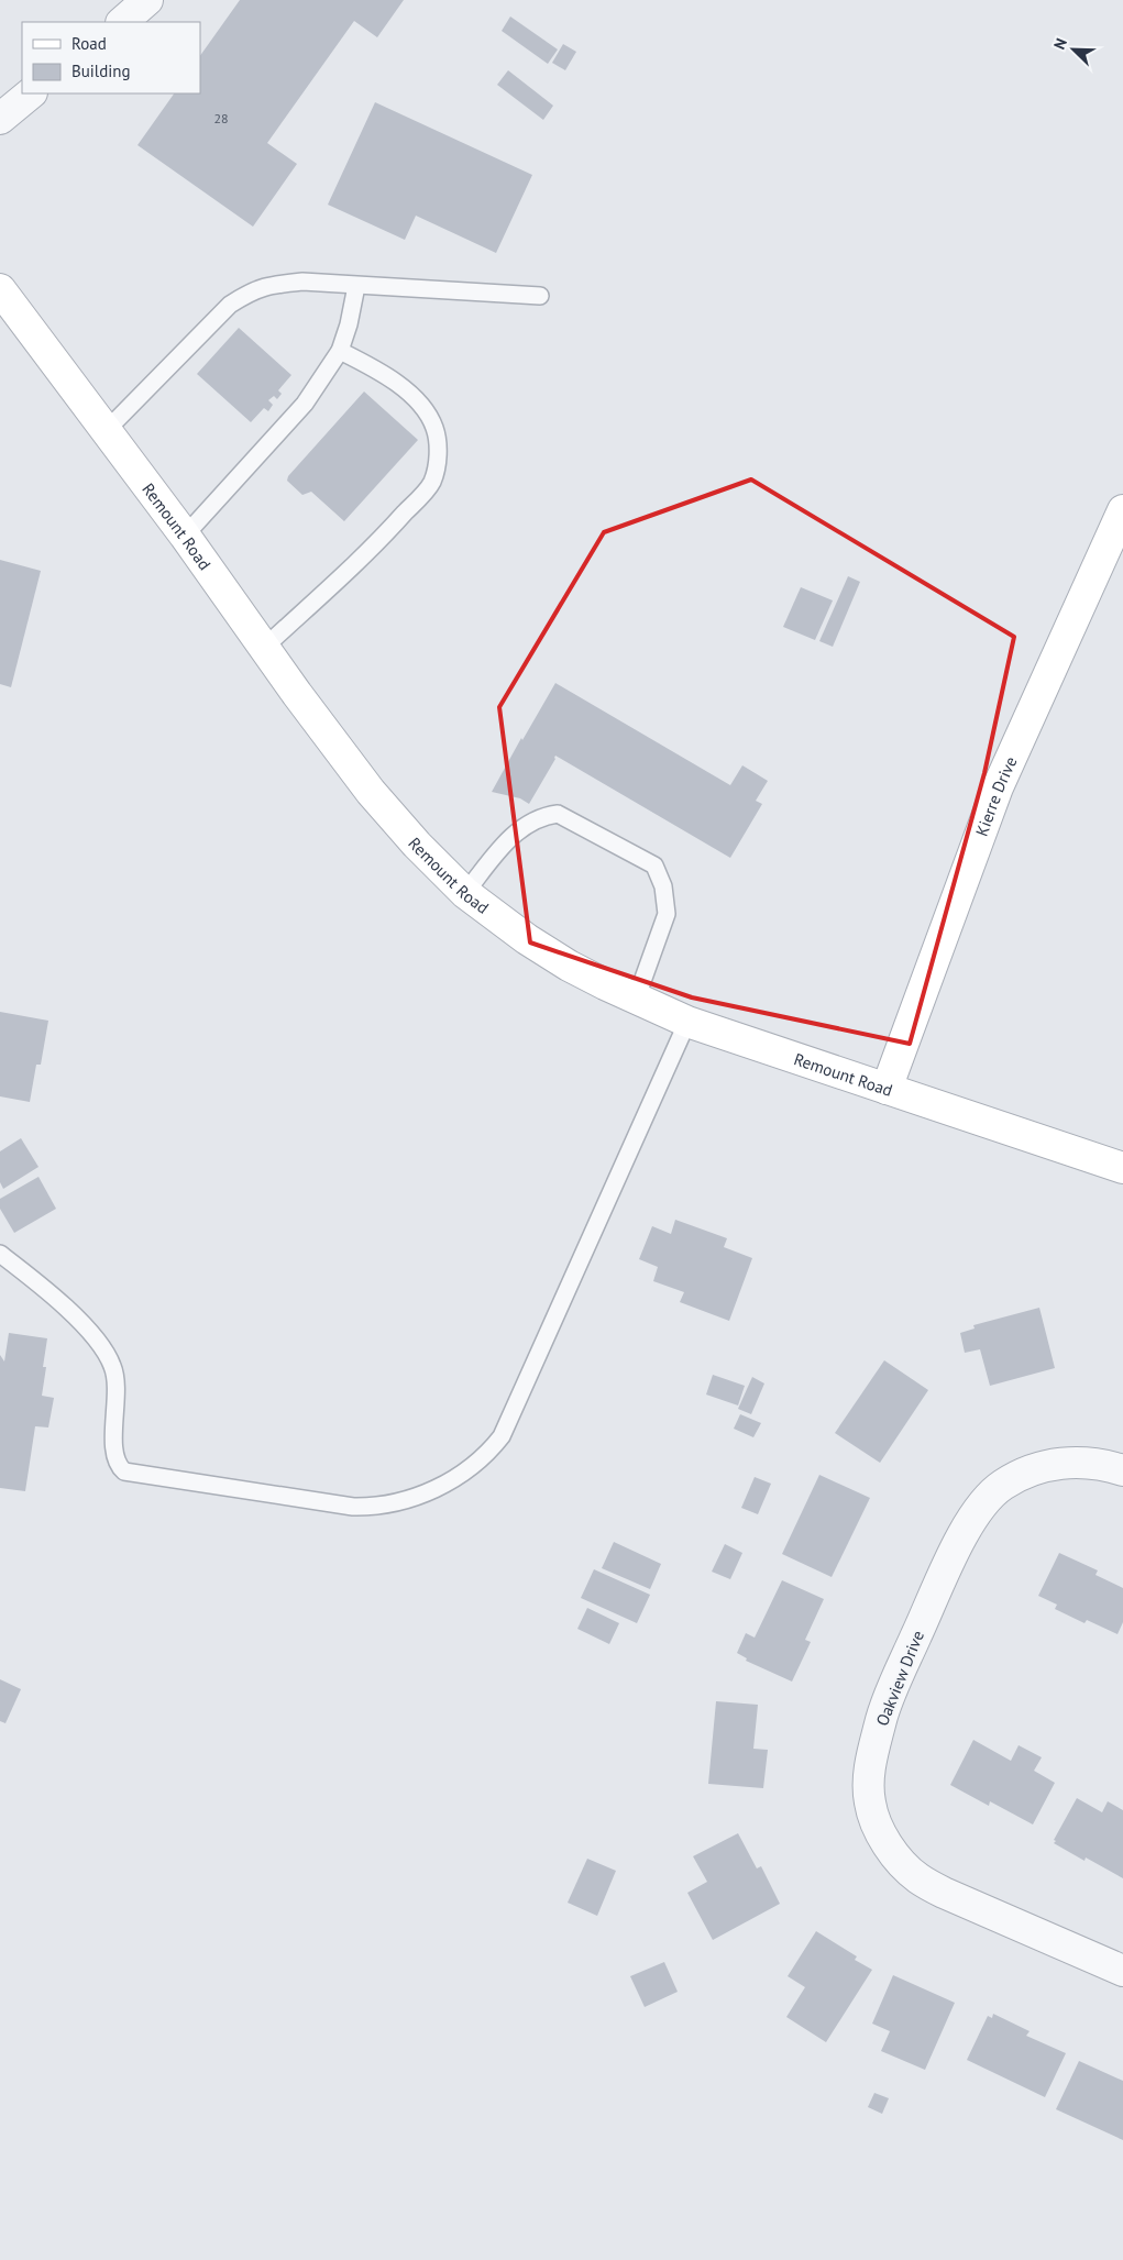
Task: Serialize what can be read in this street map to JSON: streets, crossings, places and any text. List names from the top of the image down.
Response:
{
  "streets": {
    "street": ["Remount Road", "Kierre Drive", "Oakview Drive"]
  },
  "crossings": [
    ["Remount Road", "Kierre Drive"]
  ],
  "house_numbers": ["28"],
  "legend": ["Road", "Building"],
  "north": "top left"
}
